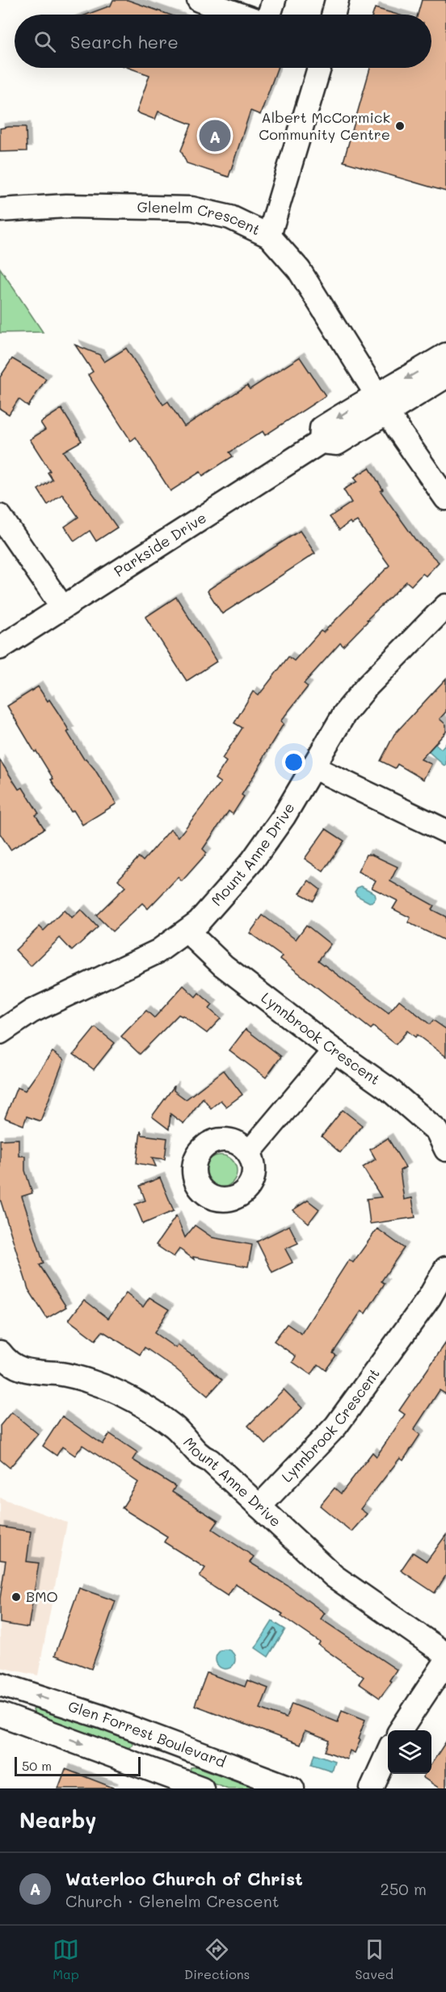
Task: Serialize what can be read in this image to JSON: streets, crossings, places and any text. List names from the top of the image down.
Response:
{
  "streets": {
    "street": [
      "Glenelm Crescent",
      "Parkside Drive",
      "Mount Anne Drive",
      "Lynnbrook Crescent",
      "Glen Forrest Boulevard"
    ]
  },
  "crossings": [
    ["Glenelm Crescent", "Parkside Drive"],
    ["Mount Anne Drive", "Lynnbrook Crescent"]
  ],
  "places": ["Albert McCormick Community Centre", "BMO"],
  "scale_bar": "50 m",
  "page": {
    "search": "Search here",
    "pins": "A",
    "scale": "50 m",
    "heading": "Nearby",
    "list": [
      {
        "mark": "A",
        "name": "Waterloo Church of Christ",
        "note": "Church · Glenelm Crescent",
        "value": "250 m"
      }
    ],
    "nav": ["Map", "Directions", "Saved"]
  }
}
